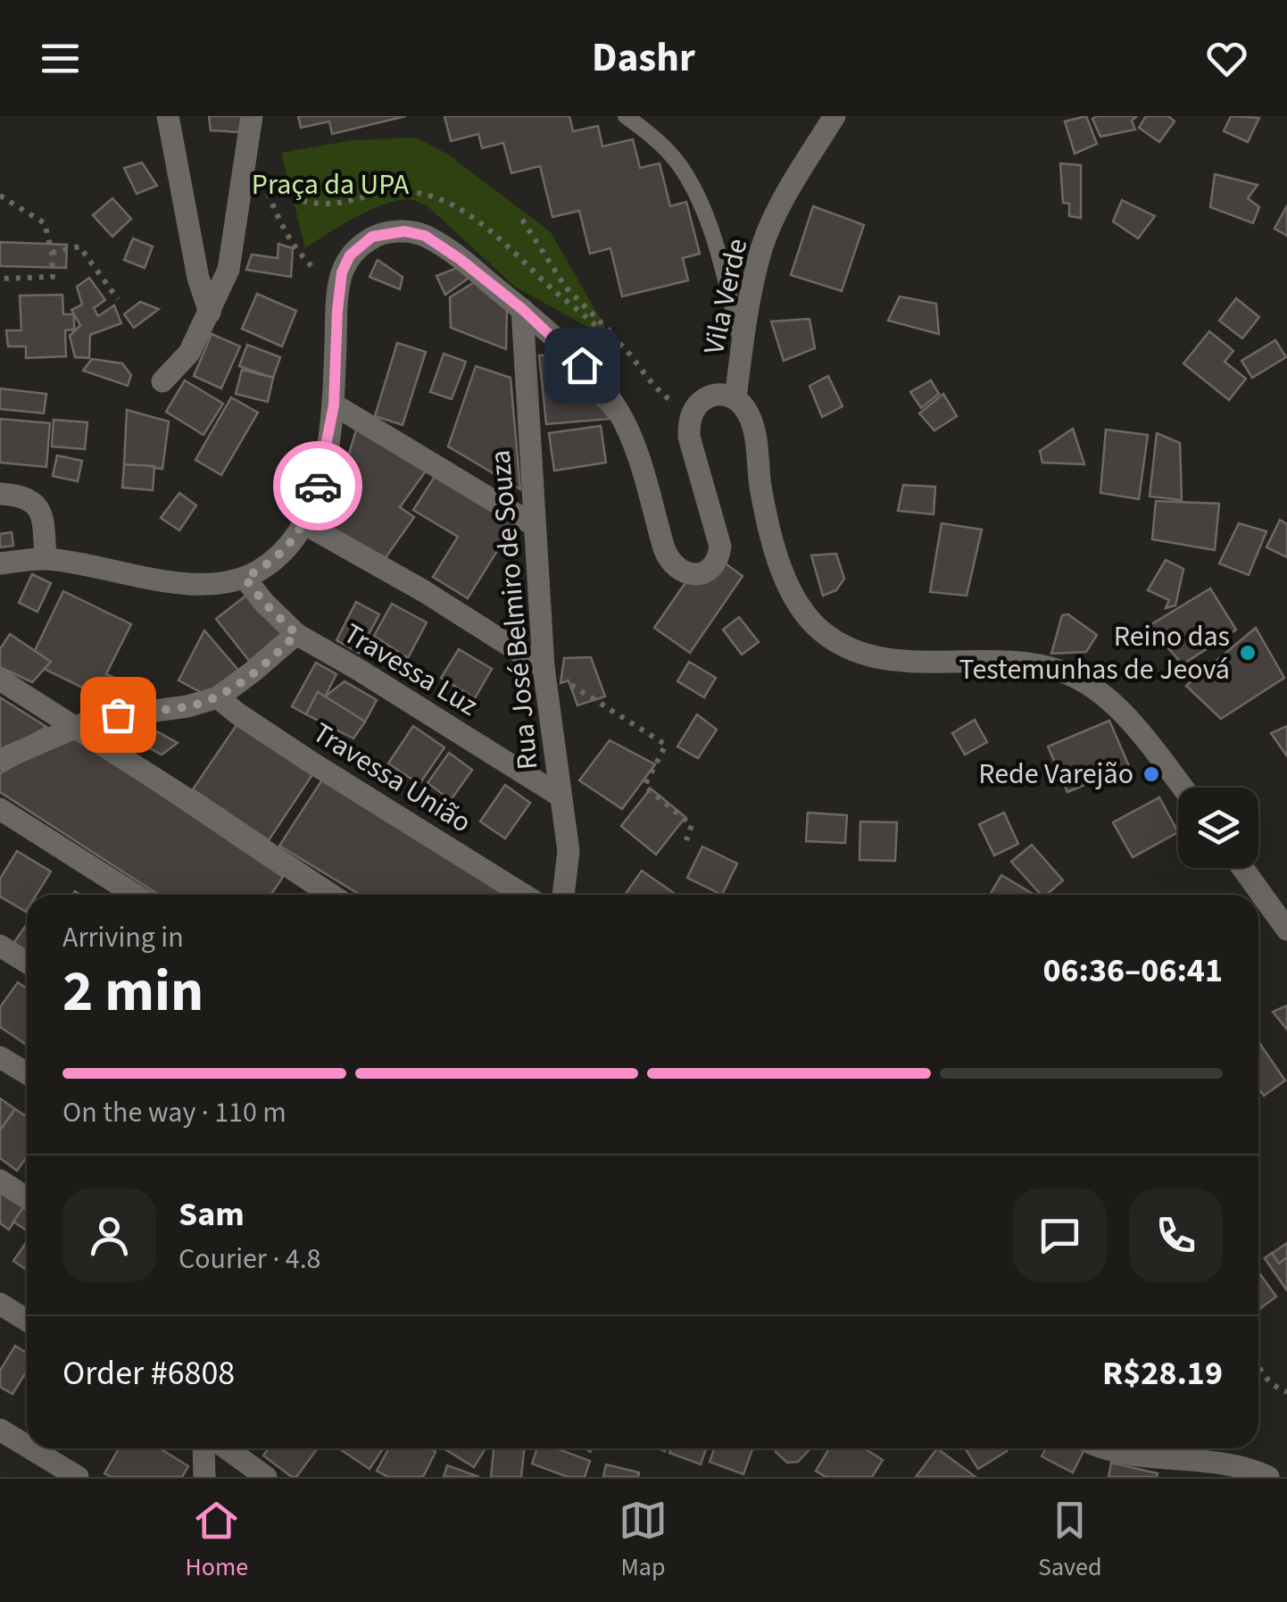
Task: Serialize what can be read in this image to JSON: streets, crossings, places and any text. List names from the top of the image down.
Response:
{
  "streets": {
    "street": [
      "Vila Verde",
      "Rua José Belmiro de Souza",
      "Travessa Luz",
      "Travessa União"
    ]
  },
  "crossings": [
    ["Rua José Belmiro de Souza", "Travessa Luz"]
  ],
  "parks": ["Praça da UPA"],
  "places": ["Reino das Testemunhas de Jeová", "Rede Varejão"],
  "page": {
    "header": "Dashr",
    "heading": ["2 min", "Arriving in", "06:36–06:41"],
    "panel": [
      "Sam",
      "Courier · 4.8",
      "Order #6808",
      "R$28.19"
    ],
    "bar": "On the way · 110 m",
    "tabs": ["Home", "Map", "Saved"]
  }
}
